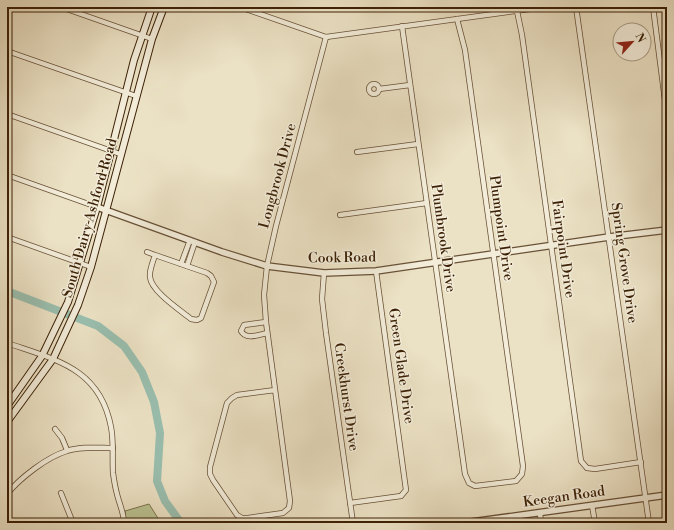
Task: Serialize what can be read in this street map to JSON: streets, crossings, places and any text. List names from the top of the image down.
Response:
{
  "streets": {
    "main road": ["South Dairy Ashford Road"],
    "street": [
      "Longbrook Drive",
      "Plumpoint Drive",
      "Plumbrook Drive",
      "Fairpoint Drive",
      "Cook Road",
      "Spring Grove Drive",
      "Green Glade Drive",
      "Creekhurst Drive",
      "Keegan Road"
    ]
  },
  "crossings": [
    ["Longbrook Drive", "Cook Road"],
    ["South Dairy Ashford Road", "Cook Road"],
    ["Plumpoint Drive", "Plumbrook Drive"],
    ["Plumpoint Drive", "Cook Road"],
    ["Plumbrook Drive", "Cook Road"],
    ["Fairpoint Drive", "Cook Road"],
    ["Fairpoint Drive", "Spring Grove Drive"],
    ["Cook Road", "Spring Grove Drive"],
    ["Cook Road", "Green Glade Drive"],
    ["Cook Road", "Creekhurst Drive"],
    ["Spring Grove Drive", "Keegan Road"],
    ["Green Glade Drive", "Creekhurst Drive"]
  ],
  "north": "top right"
}
